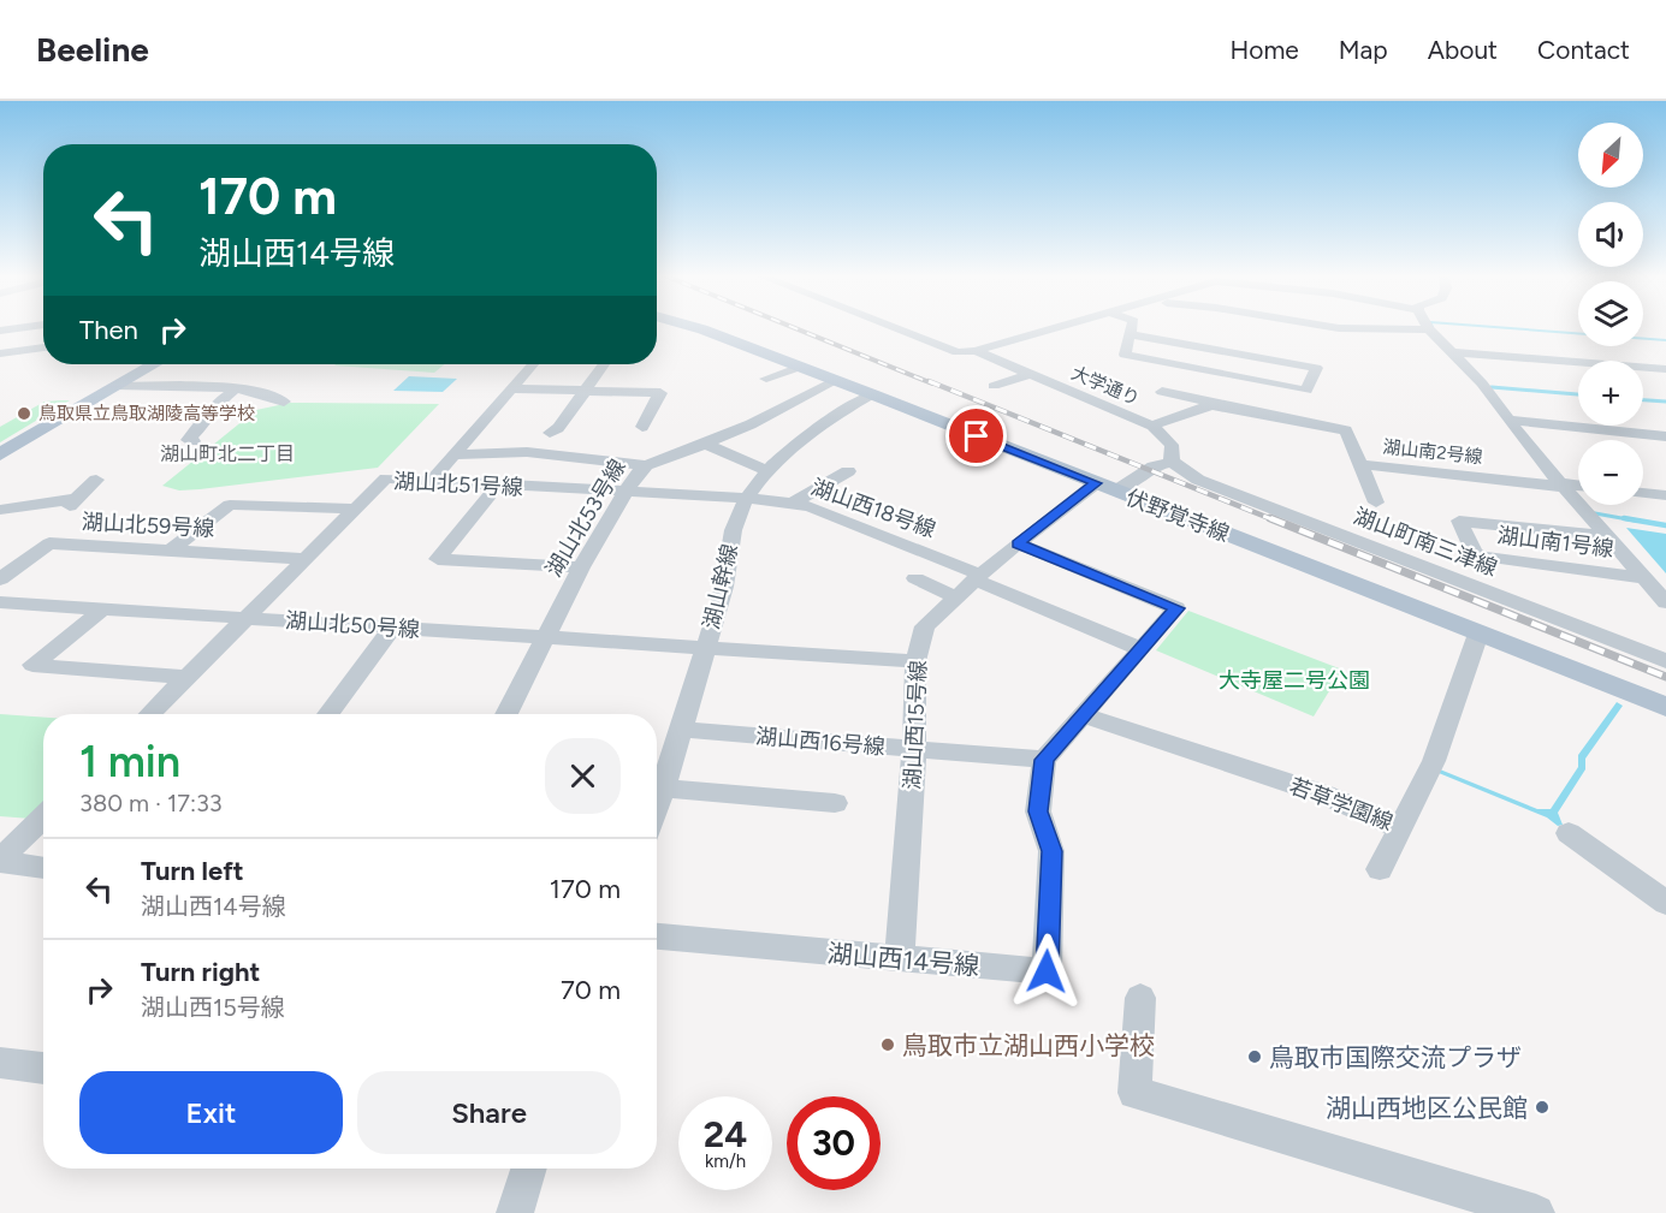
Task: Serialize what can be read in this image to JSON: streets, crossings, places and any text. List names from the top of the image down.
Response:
{
  "streets": {
    "main road": ["伏野覚寺線"],
    "street": [
      "大学通り",
      "湖山南2号線",
      "湖山北51号線",
      "湖山西18号線",
      "湖山北53号線",
      "湖山北59号線",
      "湖山町南三津線",
      "湖山南1号線",
      "湖山幹線",
      "湖山北50号線",
      "湖山西15号線",
      "湖山西16号線",
      "若草学園線",
      "湖山西14号線"
    ]
  },
  "crossings": [
    ["大学通り", "湖山南2号線"],
    ["大学通り", "湖山町南三津線"],
    ["大学通り", "湖山西15号線"],
    ["湖山北51号線", "湖山西18号線"],
    ["湖山北51号線", "湖山北53号線"],
    ["湖山北51号線", "湖山北59号線"],
    ["湖山北51号線", "湖山幹線"],
    ["湖山北51号線", "湖山北50号線"],
    ["湖山西18号線", "湖山幹線"],
    ["湖山西18号線", "湖山西15号線"],
    ["伏野覚寺線", "湖山幹線"],
    ["伏野覚寺線", "湖山西15号線"],
    ["伏野覚寺線", "若草学園線"],
    ["湖山北53号線", "湖山北50号線"],
    ["湖山町南三津線", "湖山西15号線"],
    ["湖山幹線", "湖山北50号線"],
    ["湖山幹線", "湖山西16号線"],
    ["湖山北50号線", "湖山西15号線"],
    ["湖山西15号線", "湖山西16号線"],
    ["湖山西15号線", "湖山西14号線"],
    ["湖山西16号線", "湖山西14号線"]
  ],
  "districts": ["湖山町北二丁目"],
  "parks": ["大寺屋二号公園"],
  "places": [
    "鳥取県立鳥取湖陵高等学校",
    "鳥取市立湖山西小学校",
    "鳥取市国際交流プラザ",
    "湖山西地区公民館"
  ],
  "north": "bottom left",
  "page": {
    "header": "Beeline",
    "nav": [
      "Home",
      "Map",
      "About",
      "Contact"
    ],
    "map_buttons": ["+", "−"],
    "turn": ["170 m", "湖山西14号線"],
    "then": "Then",
    "heading": ["1 min", "380 m · 17:33"],
    "list": [
      {
        "name": "Turn left",
        "note": "湖山西14号線",
        "value": "170 m"
      },
      {
        "name": "Turn right",
        "note": "湖山西15号線",
        "value": "70 m"
      }
    ],
    "buttons": ["Exit", "Share"],
    "speed": "24 km/h",
    "limit": "30"
  }
}
